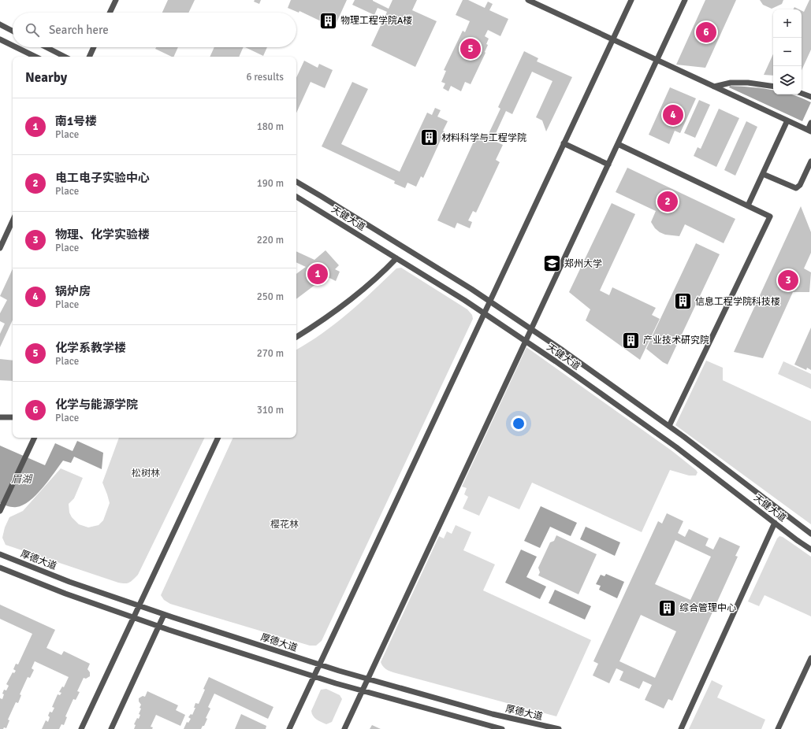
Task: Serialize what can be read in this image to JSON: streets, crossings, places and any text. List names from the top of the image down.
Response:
{
  "streets": {
    "lane": ["天健大道", "厚德大道"]
  },
  "water": ["眉湖"],
  "parks": ["松树林", "樱花林"],
  "places": {
    "building": [
      "物理工程学院A楼",
      "材料科学与工程学院",
      "信息工程学院科技楼",
      "产业技术研究院",
      "综合管理中心"
    ],
    "school or university": ["郑州大学"]
  },
  "page": {
    "map_buttons": ["+", "−"],
    "search": "Search here",
    "pins": [
      "6",
      "5",
      "4",
      "2",
      "1",
      "3"
    ],
    "heading": ["Nearby", "6 results"],
    "list": [
      {
        "mark": "1",
        "name": "南1号楼",
        "note": "Place",
        "value": "180 m"
      },
      {
        "mark": "2",
        "name": "电工电子实验中心",
        "note": "Place",
        "value": "190 m"
      },
      {
        "mark": "3",
        "name": "物理、化学实验楼",
        "note": "Place",
        "value": "220 m"
      },
      {
        "mark": "4",
        "name": "锅炉房",
        "note": "Place",
        "value": "250 m"
      },
      {
        "mark": "5",
        "name": "化学系教学楼",
        "note": "Place",
        "value": "270 m"
      },
      {
        "mark": "6",
        "name": "化学与能源学院",
        "note": "Place",
        "value": "310 m"
      }
    ]
  }
}
